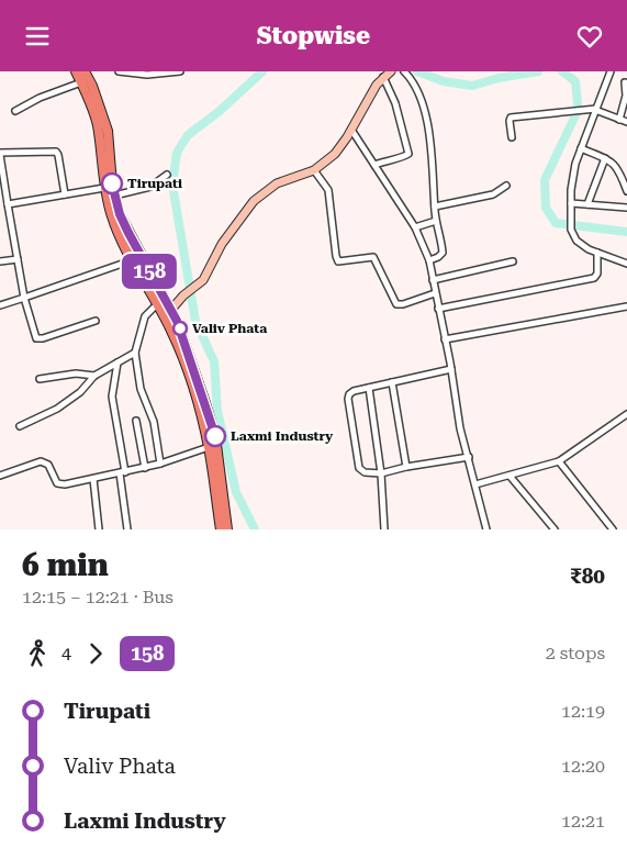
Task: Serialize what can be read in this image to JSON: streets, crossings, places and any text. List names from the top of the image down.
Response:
{
  "places": ["Tirupati", "Valiv Phata", "Laxmi Industry"],
  "lines": ["bus line 158"],
  "page": {
    "header": "Stopwise",
    "on_map": "158",
    "heading": ["6 min", "12:15 – 12:21 · Bus", "₹80"],
    "legs": ["4", "158", "2 stops"],
    "list": [
      {
        "name": "Tirupati",
        "value": "12:19"
      },
      {
        "name": "Valiv Phata",
        "value": "12:20"
      },
      {
        "name": "Laxmi Industry",
        "value": "12:21"
      }
    ]
  }
}
